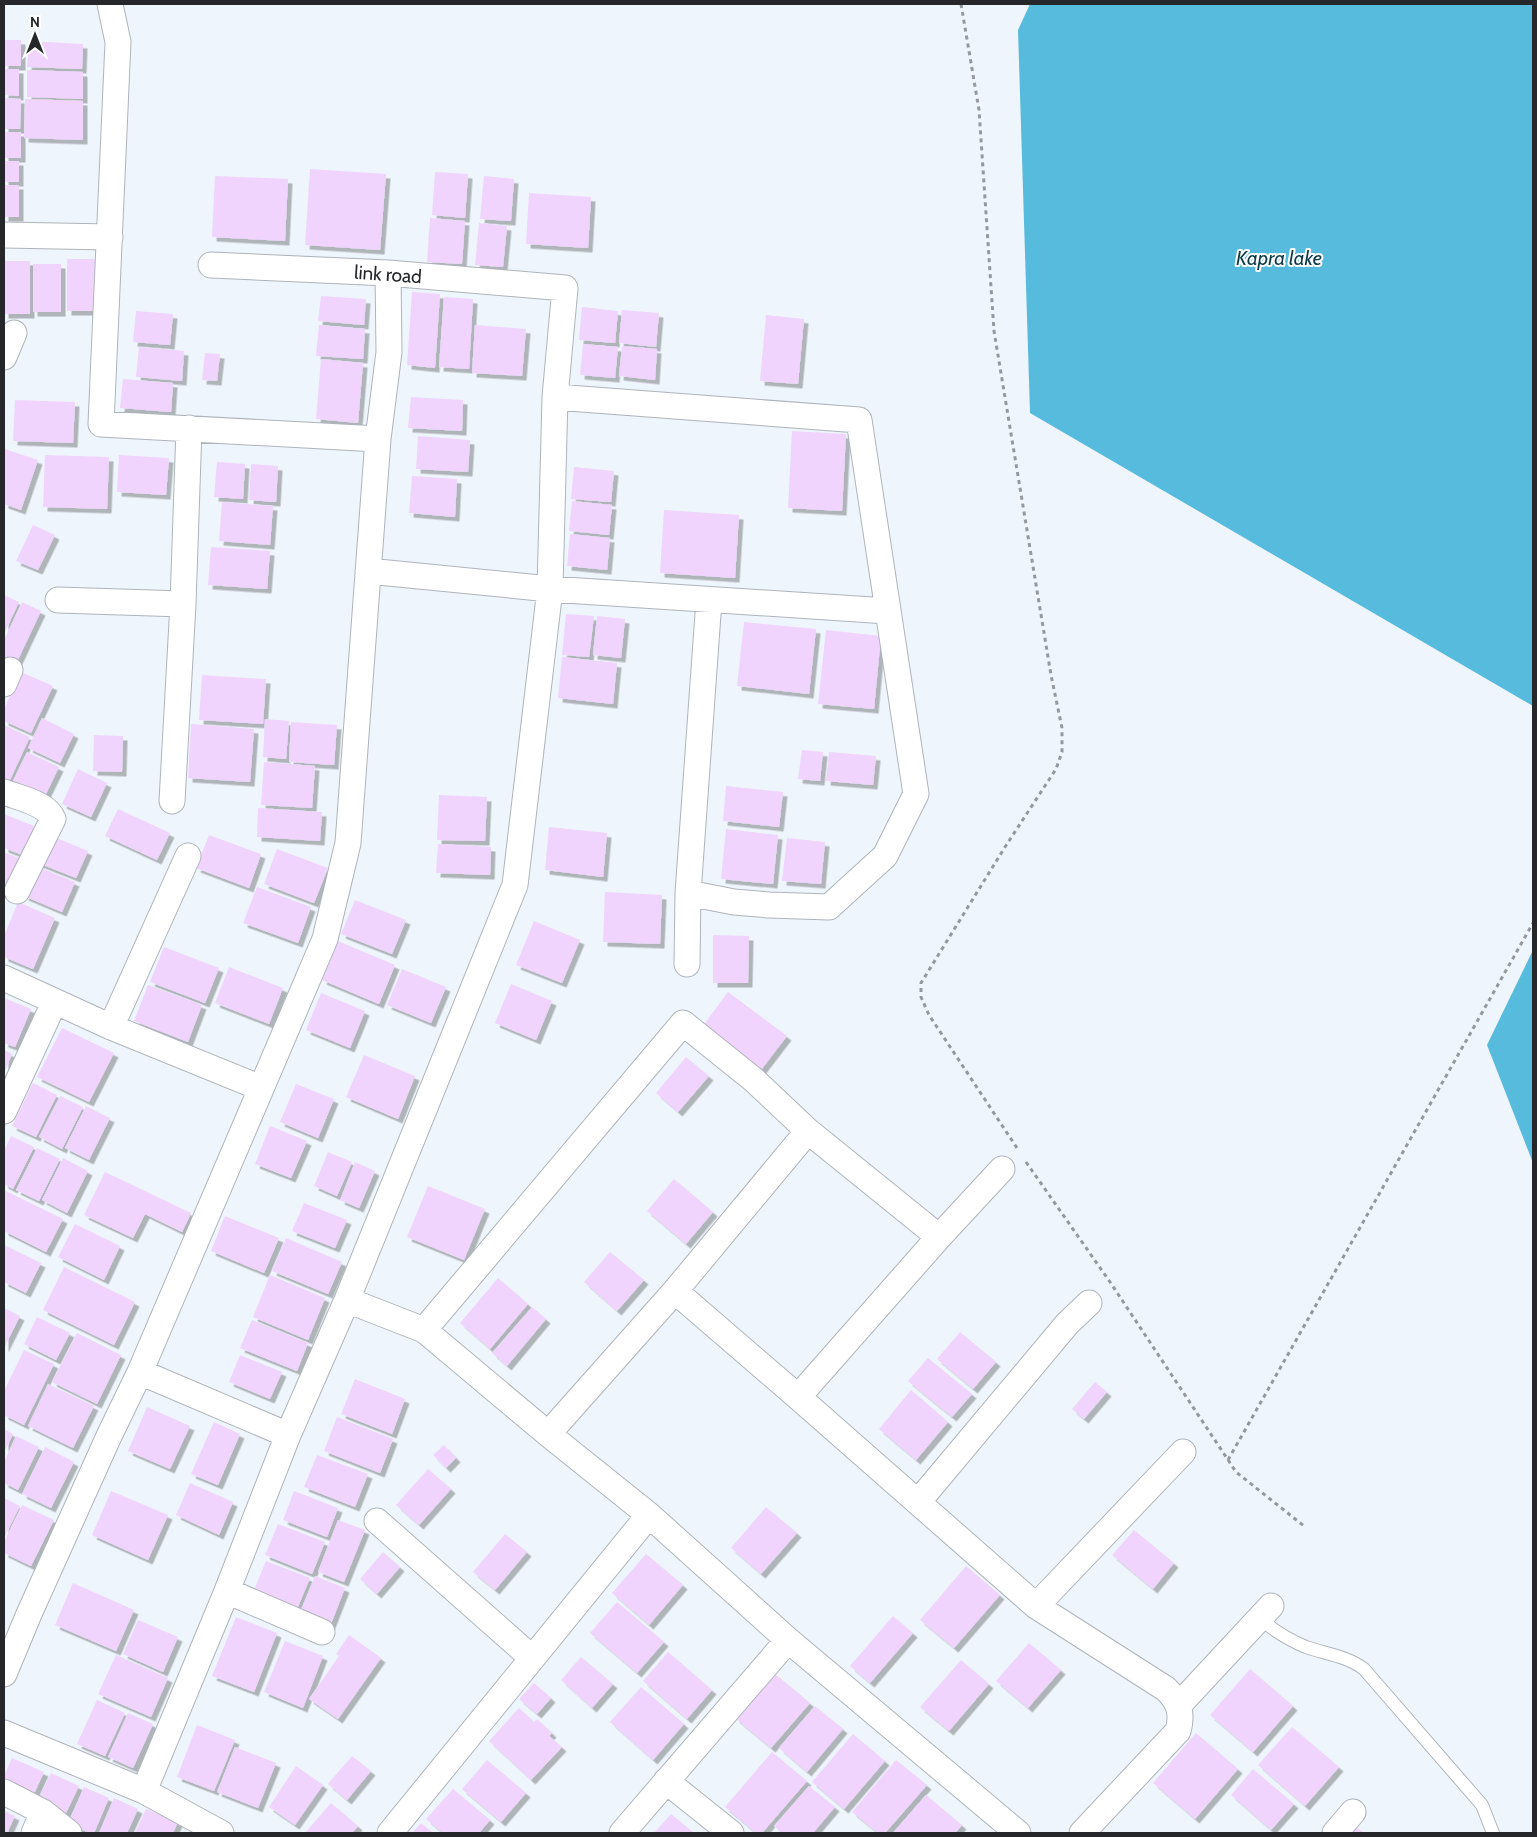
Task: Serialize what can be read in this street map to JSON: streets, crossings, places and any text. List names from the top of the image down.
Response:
{
  "streets": {
    "street": ["link road"]
  },
  "water": ["Kapra lake"],
  "north": "top"
}
